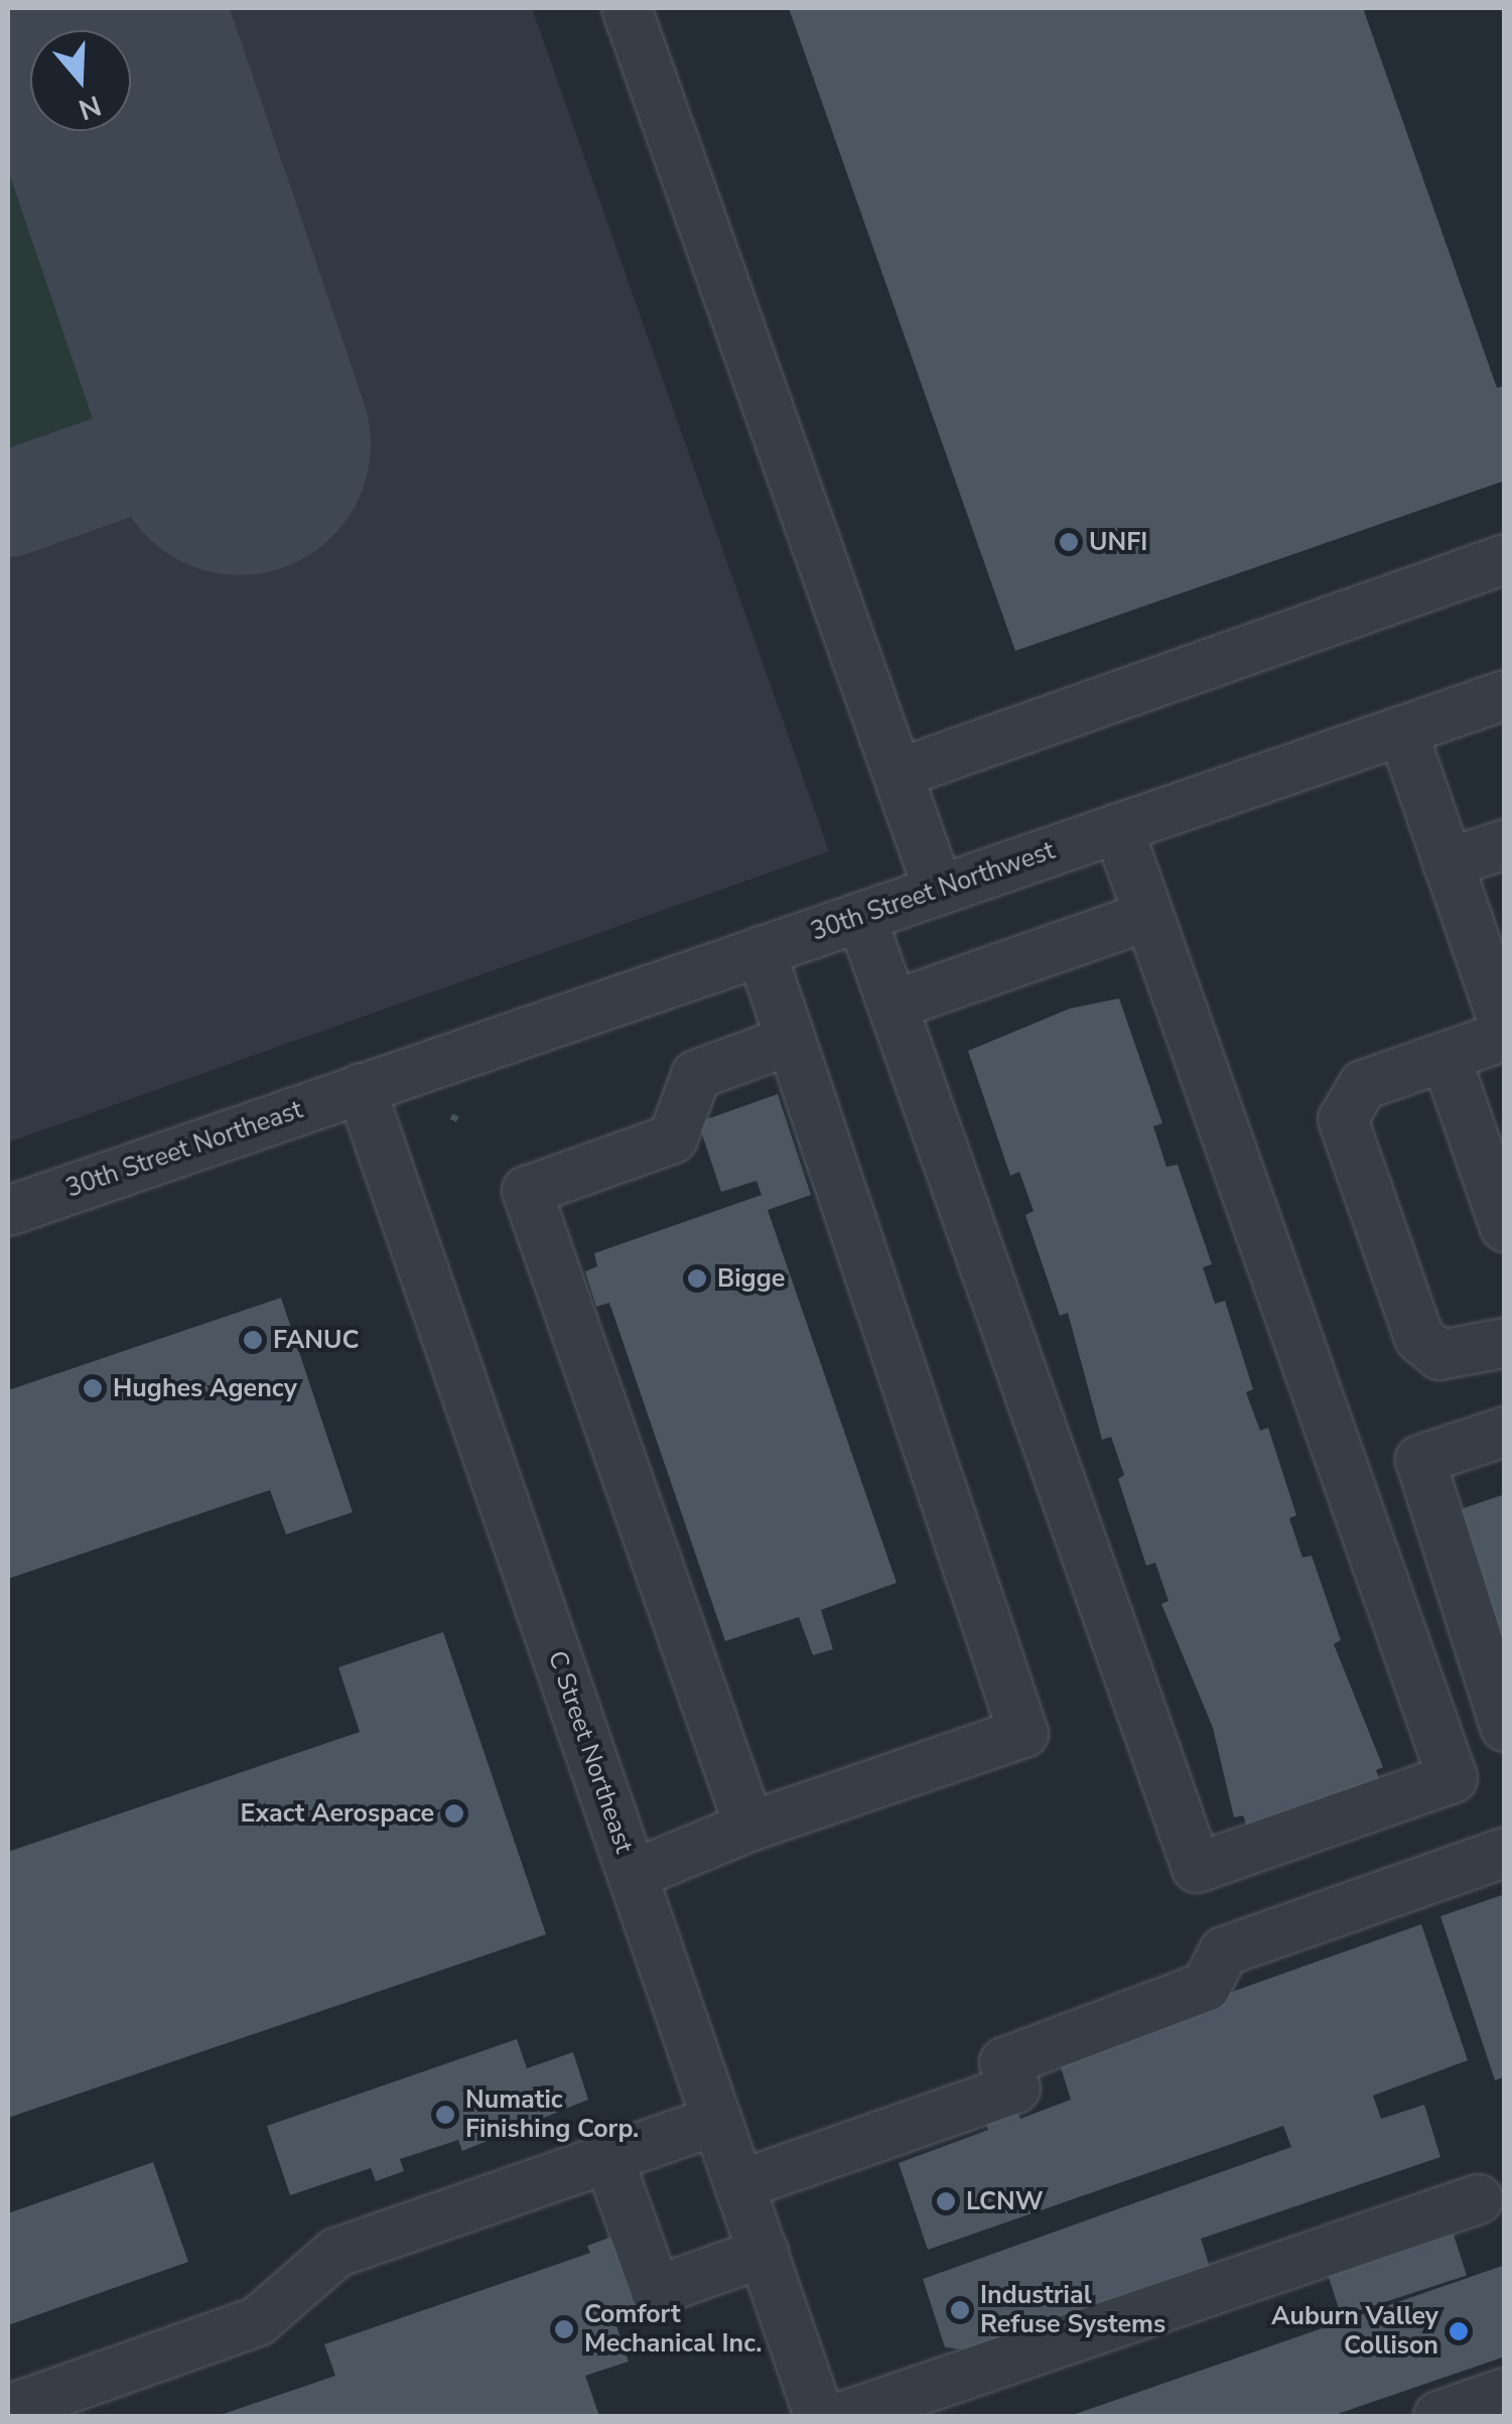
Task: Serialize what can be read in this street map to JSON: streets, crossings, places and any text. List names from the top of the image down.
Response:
{
  "streets": {
    "street": ["30th Street Northwest", "30th Street Northeast", "C Street Northeast"]
  },
  "crossings": [
    ["30th Street Northwest", "30th Street Northeast"],
    ["30th Street Northwest", "C Street Northeast"],
    ["30th Street Northeast", "C Street Northeast"]
  ],
  "places": [
    "UNFI",
    "Bigge",
    "FANUC",
    "Hughes Agency",
    "Exact Aerospace",
    "Numatic Finishing Corp.",
    "LCNW",
    "Industrial Refuse Systems",
    "Comfort Mechanical Inc.",
    "Auburn Valley Collison"
  ],
  "north": "bottom"
}
